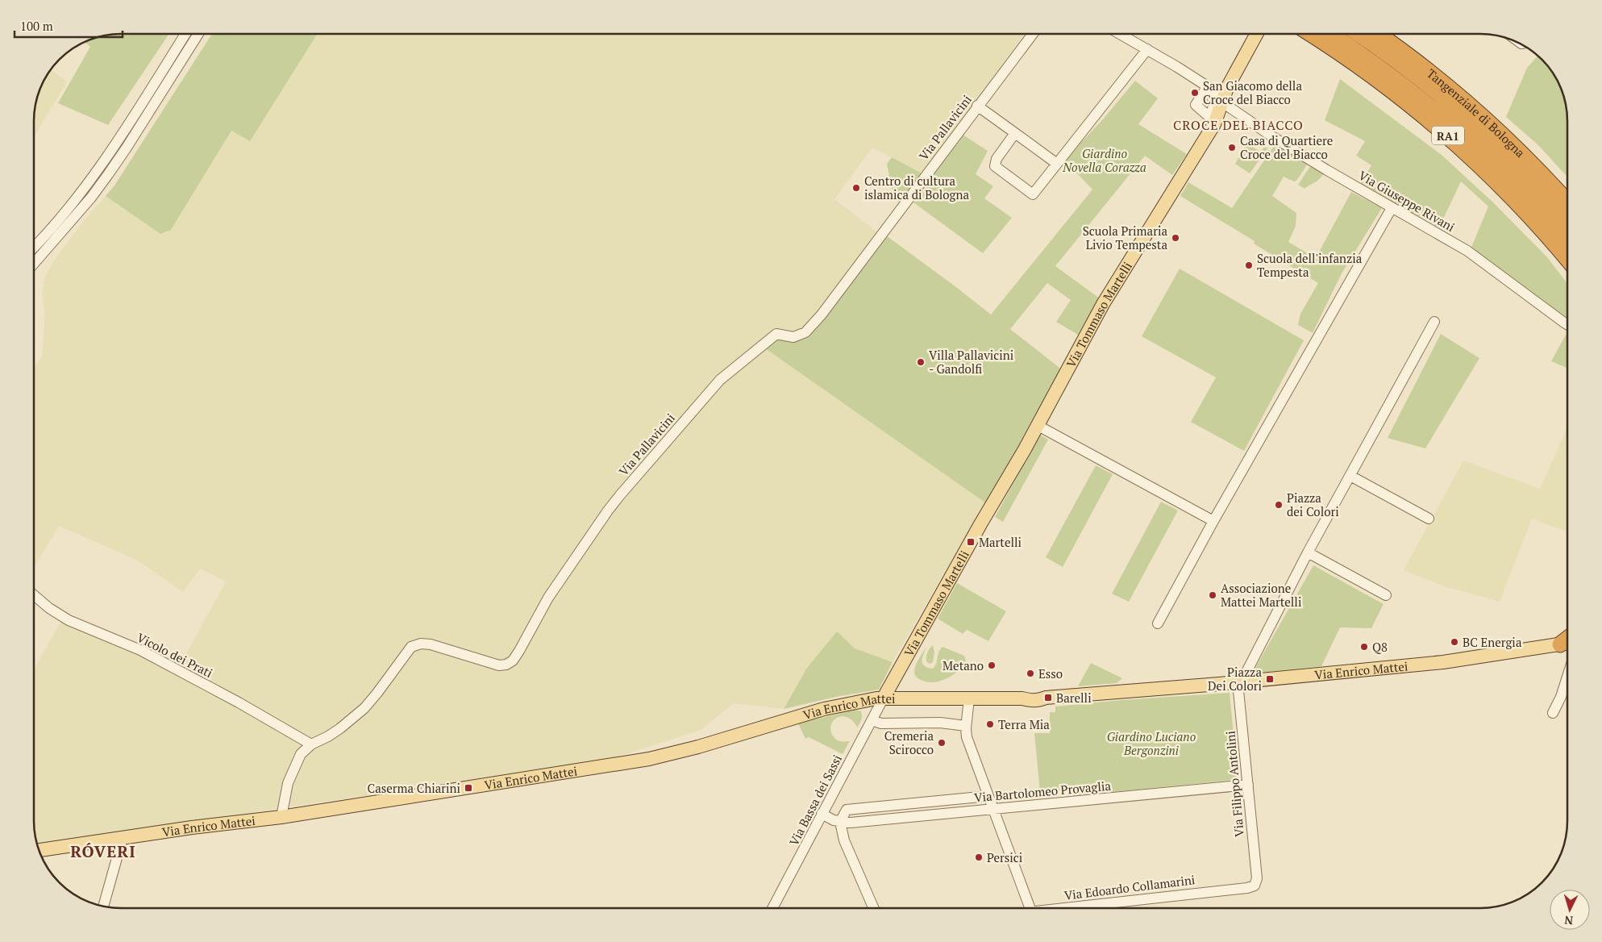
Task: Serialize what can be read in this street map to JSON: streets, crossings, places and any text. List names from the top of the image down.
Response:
{
  "streets": {
    "highway": ["Tangenziale di Bologna", "RA1"],
    "main road": ["Via Tommaso Martelli", "Via Enrico Mattei"],
    "street": [
      "Via Pallavicini",
      "Via Giuseppe Rivani",
      "Vicolo dei Prati",
      "Via Filippo Antolini",
      "Via Bartolomeo Provaglia",
      "Via Bassa dei Sassi",
      "Via Edoardo Collamarini"
    ]
  },
  "crossings": [
    ["Via Pallavicini", "Vicolo dei Prati"],
    ["Via Pallavicini", "Via Enrico Mattei"],
    ["Via Giuseppe Rivani", "Via Tommaso Martelli"],
    ["Via Tommaso Martelli", "Via Enrico Mattei"],
    ["Via Tommaso Martelli", "Via Bassa dei Sassi"],
    ["Via Enrico Mattei", "Via Filippo Antolini"],
    ["Via Enrico Mattei", "Via Bassa dei Sassi"],
    ["Via Filippo Antolini", "Via Bartolomeo Provaglia"],
    ["Via Filippo Antolini", "Via Edoardo Collamarini"],
    ["Via Bartolomeo Provaglia", "Via Bassa dei Sassi"]
  ],
  "districts": ["CROCE DEL BIACCO", "RÓVERI"],
  "parks": ["Giardino Novella Corazza", "Giardino Luciano Bergonzini"],
  "places": {
    "other": [
      "San Giacomo della Croce del Biacco",
      "Casa di Quartiere Croce del Biacco",
      "Centro di cultura islamica di Bologna",
      "Scuola Primaria Livio Tempesta",
      "Scuola dell'infanzia Tempesta",
      "Villa Pallavicini - Gandolfi",
      "Piazza dei Colori",
      "Associazione Mattei Martelli",
      "BC Energia",
      "Q8",
      "Metano",
      "Esso",
      "Terra Mia",
      "Cremeria Scirocco",
      "Persici"
    ],
    "transit": [
      "Martelli",
      "Piazza Dei Colori",
      "Barelli",
      "Caserma Chiarini"
    ]
  },
  "scale_bar": "100 m",
  "north": "bottom"
}
